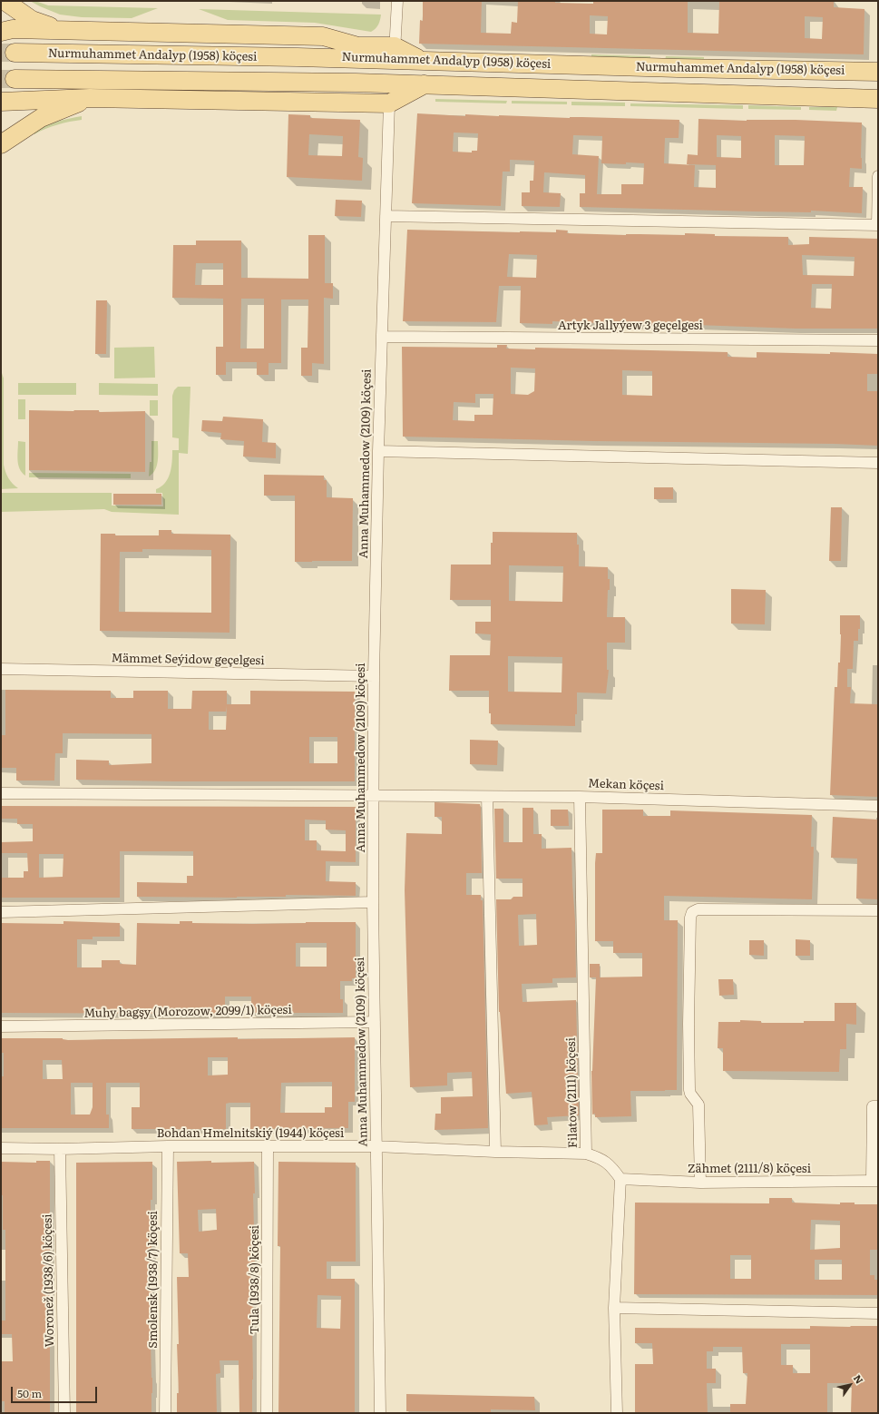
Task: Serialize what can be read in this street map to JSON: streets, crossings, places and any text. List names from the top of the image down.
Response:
{
  "streets": {
    "main road": ["Nurmuhammet Andalyp (1958) köçesi"],
    "street": [
      "Artyk Jallyýew 3 geçelgesi",
      "Anna Muhammedow (2109) köçesi",
      "Mämmet Seýidow geçelgesi",
      "Mekan köçesi",
      "Muhy bagşy (Morozow, 2099/1) köçesi",
      "Filatow (2111) köçesi",
      "Bohdan Hmelnitskiý (1944) köçesi",
      "Zähmet (2111/8) köçesi",
      "Smolensk (1938/7) köçesi",
      "Tula (1938/8) köçesi",
      "Woronež (1938/6) köçesi"
    ]
  },
  "crossings": [
    ["Artyk Jallyýew 3 geçelgesi", "Anna Muhammedow (2109) köçesi"],
    ["Anna Muhammedow (2109) köçesi", "Mämmet Seýidow geçelgesi"],
    ["Anna Muhammedow (2109) köçesi", "Mekan köçesi"],
    ["Anna Muhammedow (2109) köçesi", "Muhy bagşy (Morozow, 2099/1) köçesi"],
    ["Anna Muhammedow (2109) köçesi", "Bohdan Hmelnitskiý (1944) köçesi"],
    ["Mekan köçesi", "Filatow (2111) köçesi"],
    ["Filatow (2111) köçesi", "Bohdan Hmelnitskiý (1944) köçesi"],
    ["Filatow (2111) köçesi", "Zähmet (2111/8) köçesi"],
    ["Bohdan Hmelnitskiý (1944) köçesi", "Smolensk (1938/7) köçesi"],
    ["Bohdan Hmelnitskiý (1944) köçesi", "Tula (1938/8) köçesi"],
    ["Bohdan Hmelnitskiý (1944) köçesi", "Woronež (1938/6) köçesi"]
  ],
  "scale_bar": "50 m",
  "north": "top right"
}
